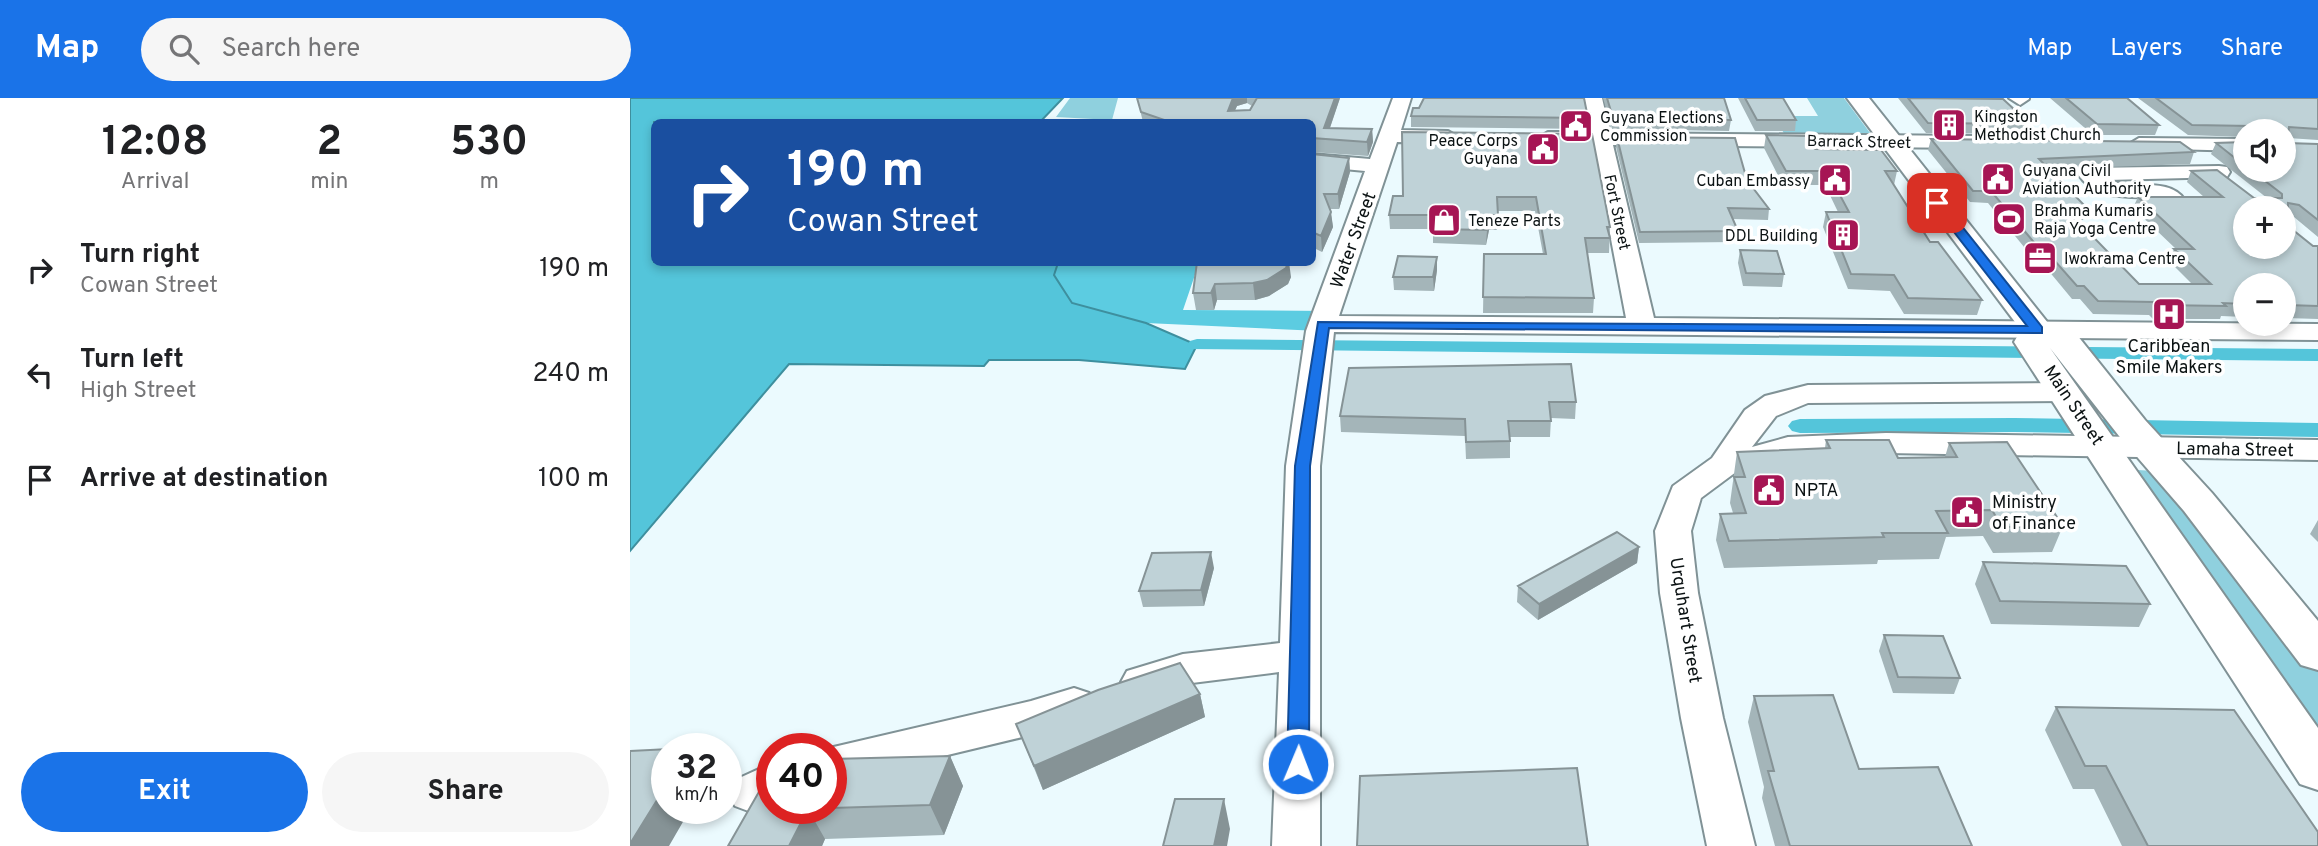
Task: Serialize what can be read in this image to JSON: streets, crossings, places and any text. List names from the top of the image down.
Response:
{
  "streets": {
    "main road": ["Main Street"],
    "street": [
      "Barrack Street",
      "Fort Street",
      "Water Street",
      "Lamaha Street",
      "Urquhart Street"
    ]
  },
  "crossings": [
    ["Barrack Street", "Fort Street"],
    ["Main Street", "Lamaha Street"],
    ["Main Street", "Urquhart Street"],
    ["Lamaha Street", "Urquhart Street"]
  ],
  "places": {
    "building": ["Kingston Methodist Church", "DDL Building"],
    "public building": [
      "Guyana Elections Commission",
      "Peace Corps Guyana",
      "Guyana Civil Aviation Authority",
      "Cuban Embassy",
      "NPTA",
      "Ministry of Finance"
    ],
    "sports": ["Brahma Kumaris Raja Yoga Centre"],
    "shop": ["Teneze Parts"],
    "office": ["Iwokrama Centre"],
    "hospital": ["Caribbean Smile Makers"]
  },
  "page": {
    "header": "Map",
    "search": "Search here",
    "nav": ["Map", "Layers", "Share"],
    "eta": [
      "12:08",
      "Arrival",
      "2",
      "min",
      "530",
      "m"
    ],
    "map_buttons": ["+", "−"],
    "turn": ["190 m", "Cowan Street"],
    "list": [
      {
        "name": "Turn right",
        "note": "Cowan Street",
        "value": "190 m"
      },
      {
        "name": "Turn left",
        "note": "High Street",
        "value": "240 m"
      },
      {
        "name": "Arrive at destination",
        "value": "100 m"
      }
    ],
    "speed": "32 km/h",
    "limit": "40",
    "buttons": ["Exit", "Share"]
  }
}
